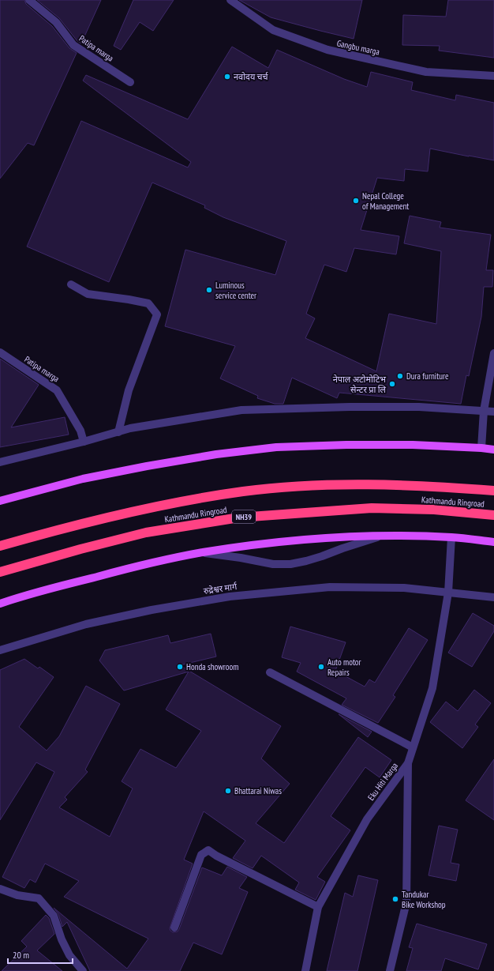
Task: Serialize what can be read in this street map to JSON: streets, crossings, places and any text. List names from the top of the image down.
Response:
{
  "streets": {
    "highway": ["Kathmandu Ringroad", "NH39"],
    "street": [
      "Gangbu marga",
      "Patipa marga",
      "रुद्रेश्वर मार्ग",
      "Eku Hiti Marga"
    ]
  },
  "crossings": [
    ["रुद्रेश्वर मार्ग", "Eku Hiti Marga"]
  ],
  "places": [
    "नवोदय चर्च",
    "Nepal College of Management",
    "Luminous service center",
    "Dura furniture",
    "नेपाल अटोमोटिभ सेन्टर प्रा लि",
    "Honda showroom",
    "Auto motor Repairs",
    "Bhattarai Niwas",
    "Tandukar Bike Workshop"
  ],
  "scale_bar": "20 m"
}
